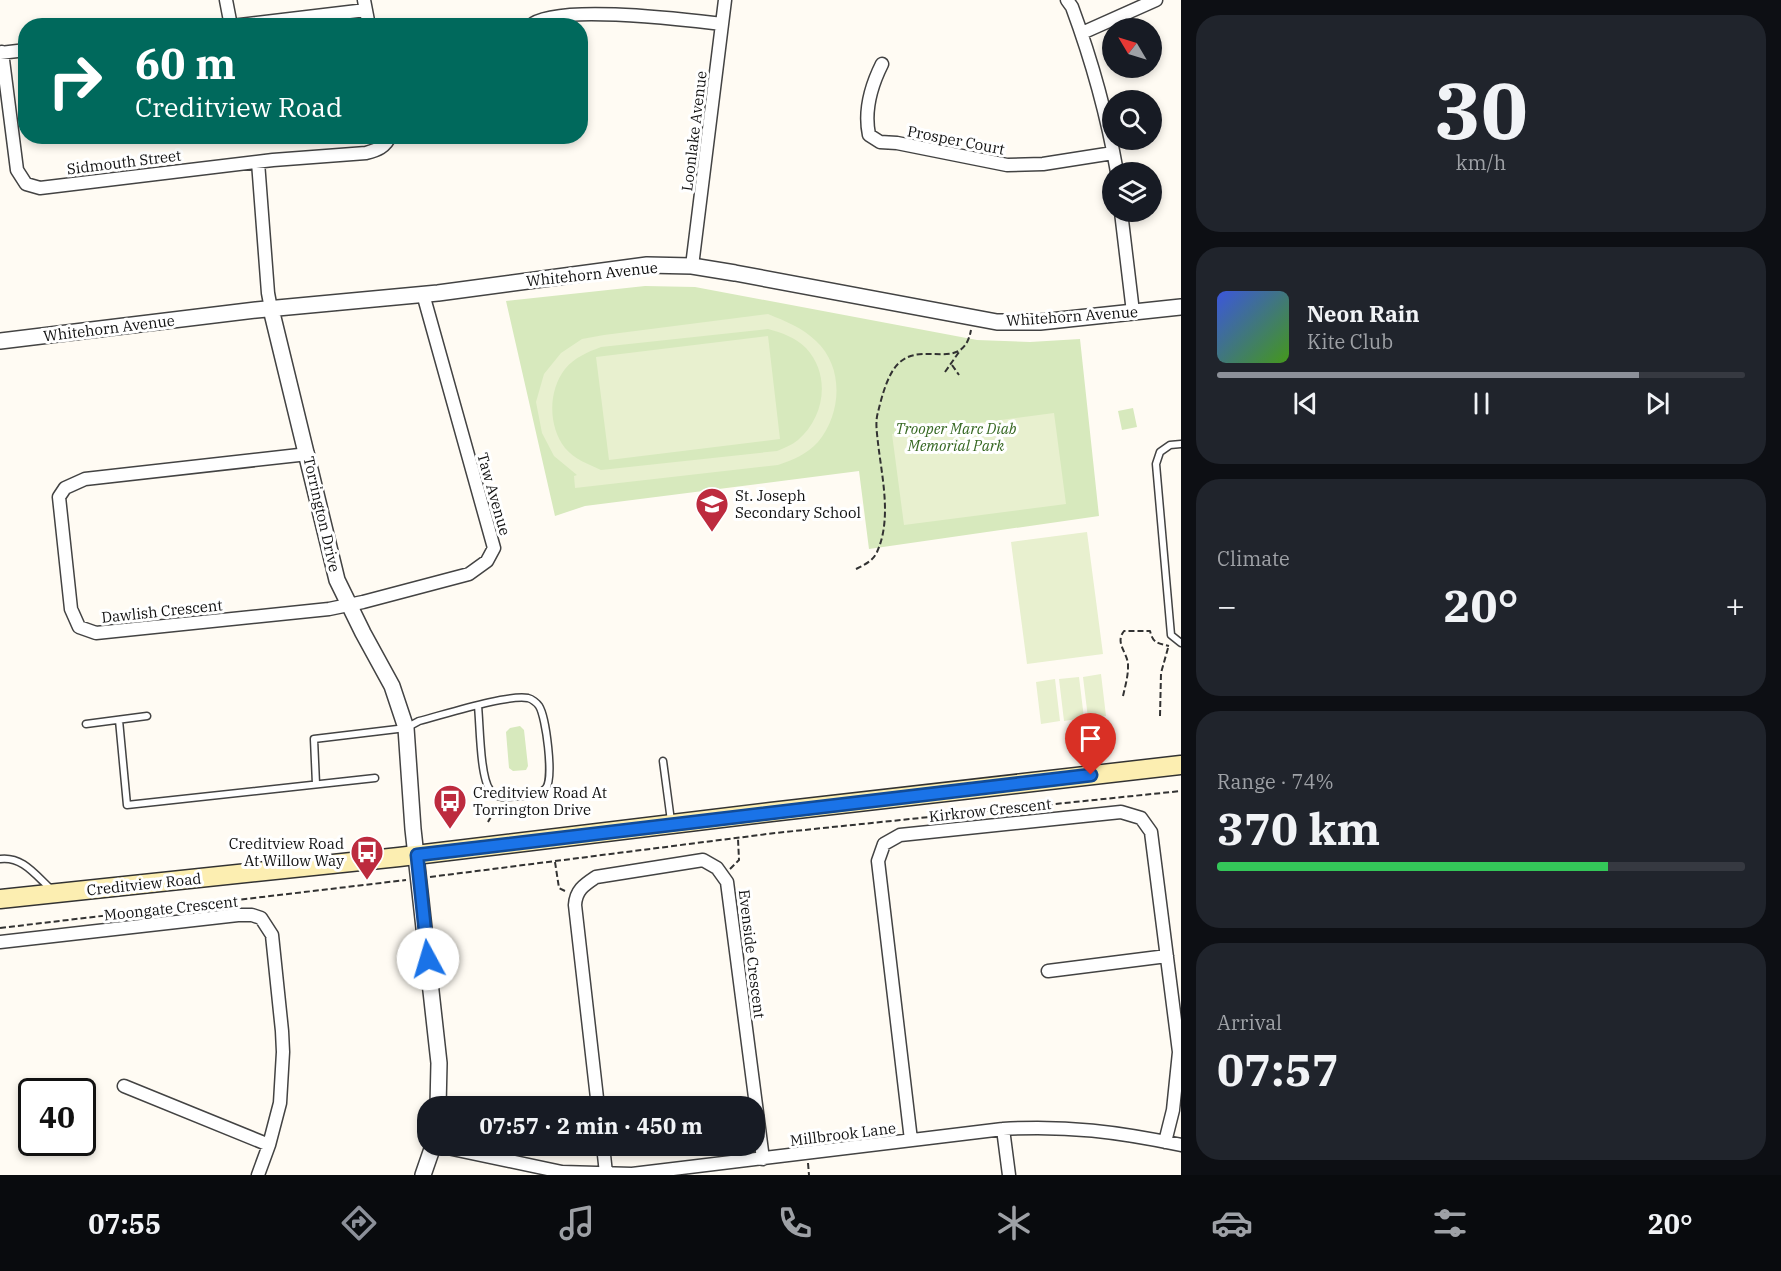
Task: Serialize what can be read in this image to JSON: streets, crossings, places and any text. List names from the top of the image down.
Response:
{
  "streets": {
    "main road": ["Creditview Road"],
    "street": [
      "Loonlake Avenue",
      "Prosper Court",
      "Sidmouth Street",
      "Whitehorn Avenue",
      "Taw Avenue",
      "Torrington Drive",
      "Dawlish Crescent",
      "Kirkrow Crescent",
      "Moongate Crescent",
      "Evenside Crescent",
      "Millbrook Lane"
    ]
  },
  "crossings": [
    ["Loonlake Avenue", "Whitehorn Avenue"],
    ["Sidmouth Street", "Torrington Drive"],
    ["Whitehorn Avenue", "Taw Avenue"],
    ["Whitehorn Avenue", "Torrington Drive"],
    ["Taw Avenue", "Torrington Drive"],
    ["Taw Avenue", "Dawlish Crescent"],
    ["Torrington Drive", "Dawlish Crescent"],
    ["Torrington Drive", "Creditview Road"],
    ["Kirkrow Crescent", "Millbrook Lane"],
    ["Evenside Crescent", "Millbrook Lane"]
  ],
  "parks": ["Trooper Marc Diab Memorial Park"],
  "places": {
    "school or university": ["St. Joseph Secondary School"],
    "bus stop": ["Creditview Road At Torrington Drive", "Creditview Road At Willow Way"]
  },
  "north": "top left",
  "page": {
    "tile": [
      ["30", "km/h"],
      "Climate",
      ["Range · 74%", "370 km"],
      ["Arrival", "07:57"]
    ],
    "turn": ["60 m", "Creditview Road"],
    "song": ["Neon Rain", "Kite Club"],
    "heat": ["−", "20°", "+"],
    "limit": "40",
    "trip": "07:57 · 2 min · 450 m",
    "tabs": ["07:55", "20°"]
  }
}
